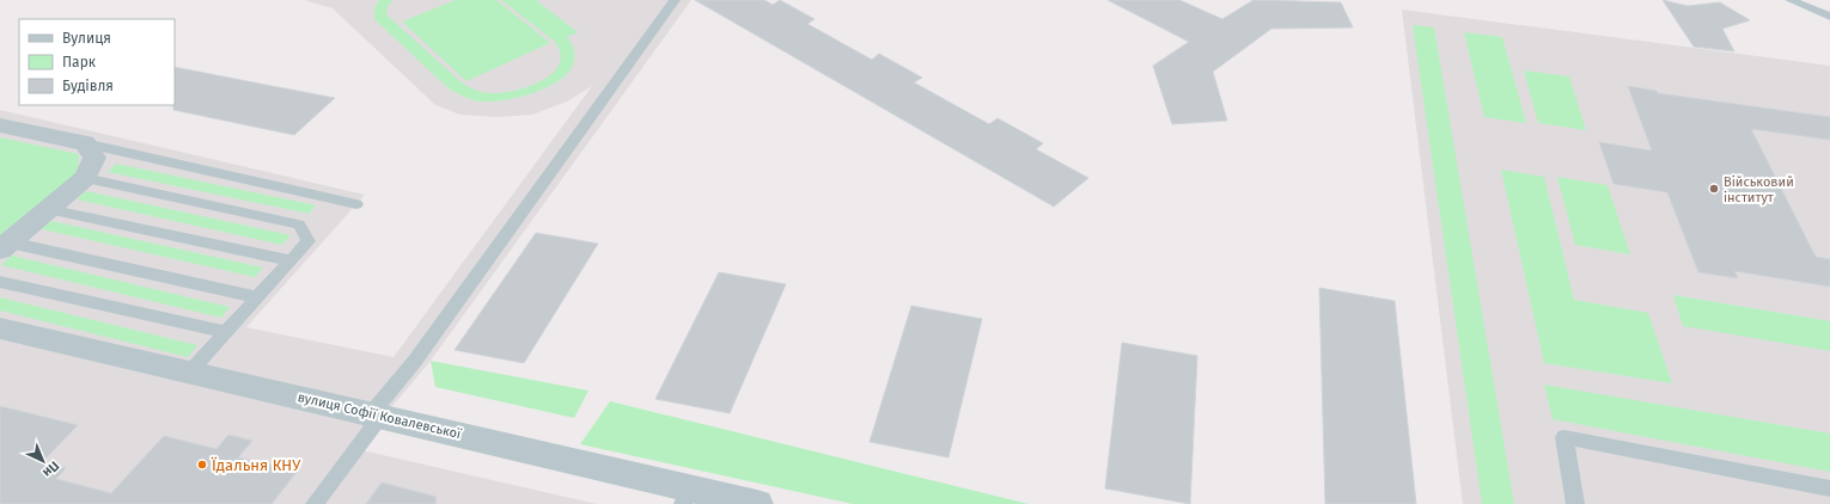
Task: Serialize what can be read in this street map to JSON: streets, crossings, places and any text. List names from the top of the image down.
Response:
{
  "streets": {
    "street": ["вулиця Софії Ковалевської"]
  },
  "places": ["Військовий інститут", "Їдальня КНУ"],
  "legend": ["Вулиця", "Парк", "Будівля"],
  "north": "bottom right"
}
